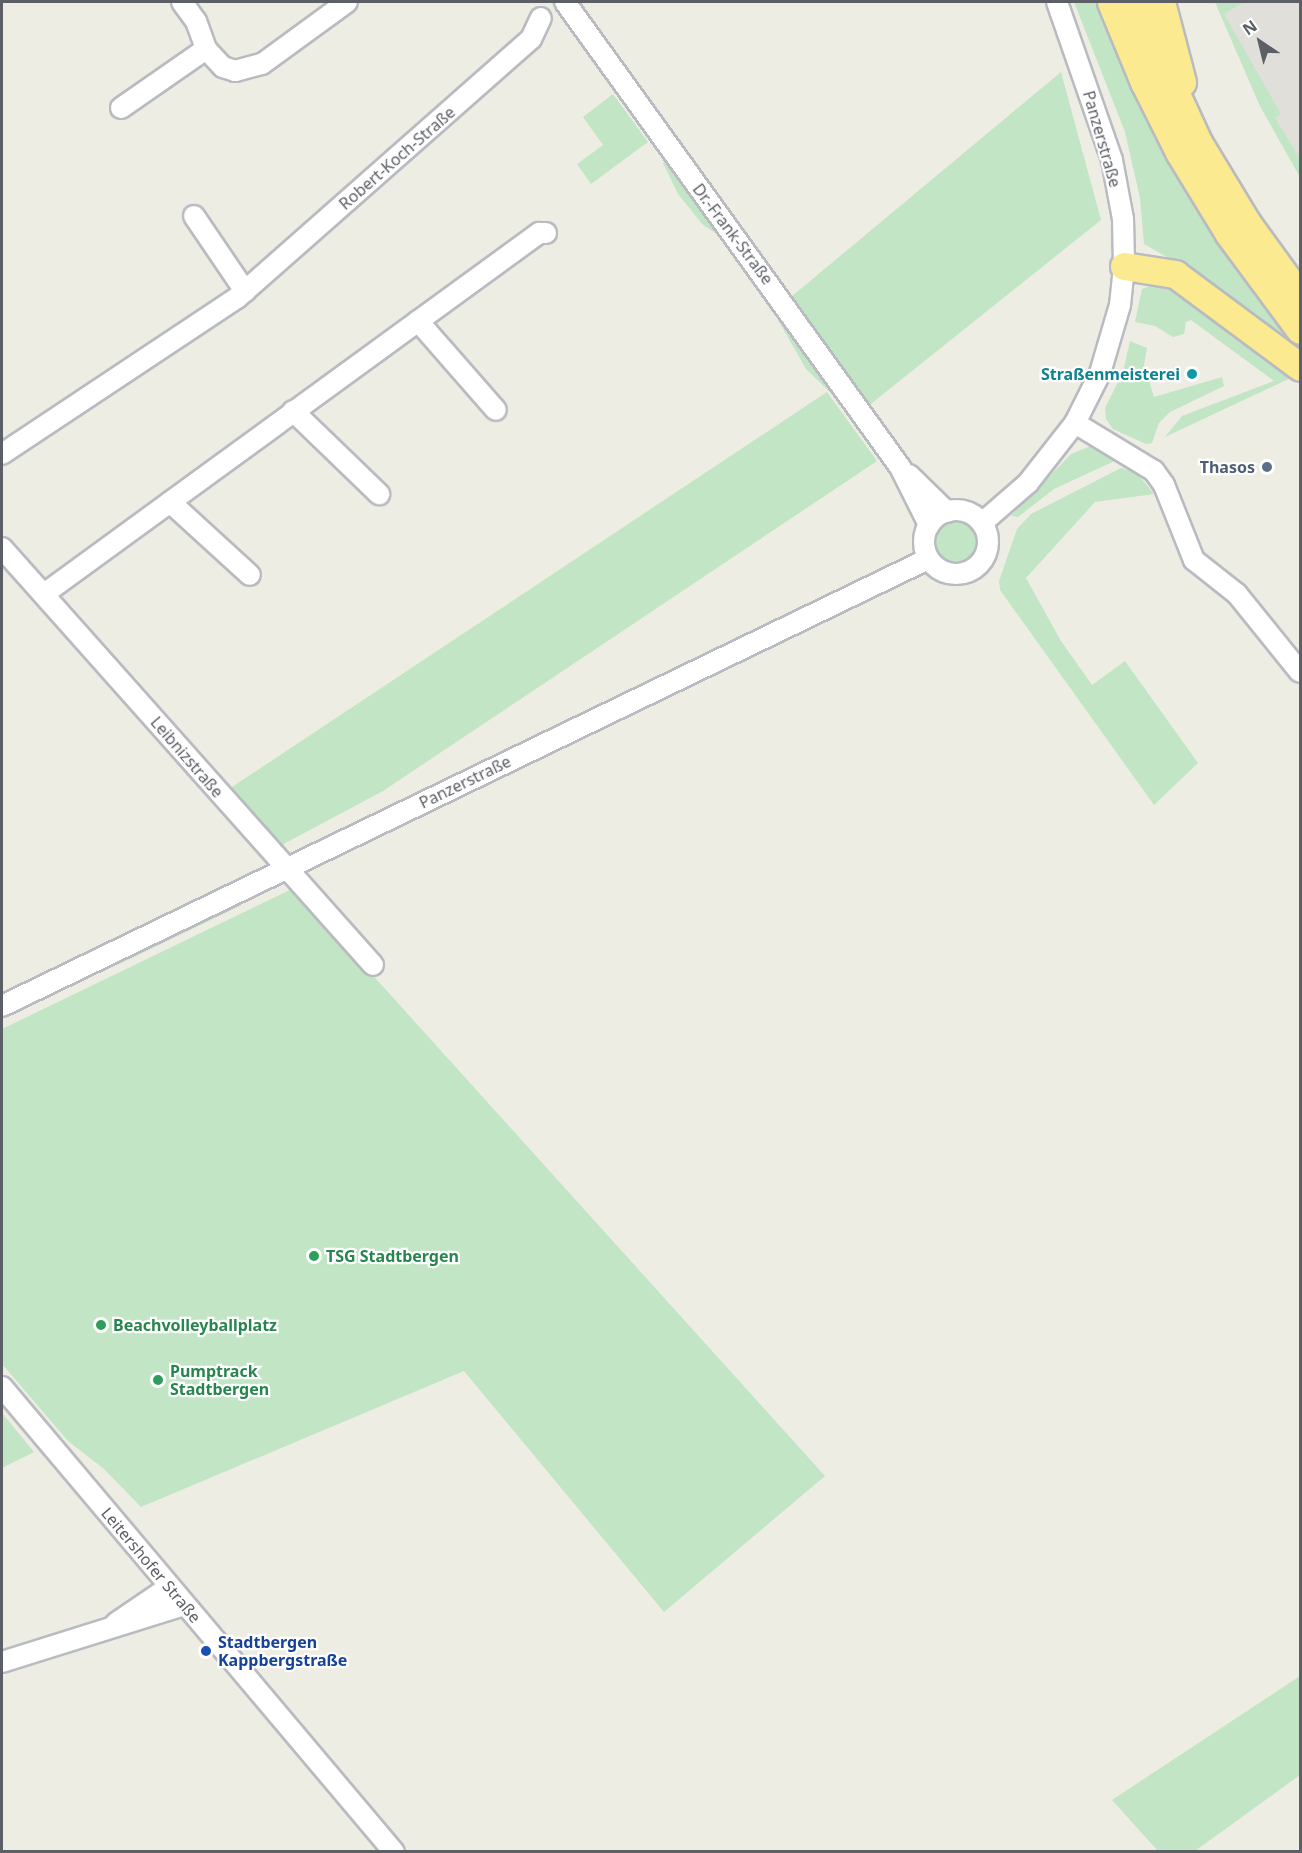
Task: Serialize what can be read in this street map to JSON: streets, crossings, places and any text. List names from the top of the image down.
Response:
{
  "streets": {
    "street": [
      "Panzerstraße",
      "Robert-Koch-Straße",
      "Dr.-Frank-Straße",
      "Leibnizstraße",
      "Leitershofer Straße"
    ]
  },
  "crossings": [
    ["Panzerstraße", "Dr.-Frank-Straße"],
    ["Panzerstraße", "Leibnizstraße"]
  ],
  "places": [
    "Straßenmeisterei",
    "Thasos",
    "TSG Stadtbergen",
    "Beachvolleyballplatz",
    "Pumptrack Stadtbergen",
    "Stadtbergen Kappbergstraße"
  ],
  "north": "top left"
}
